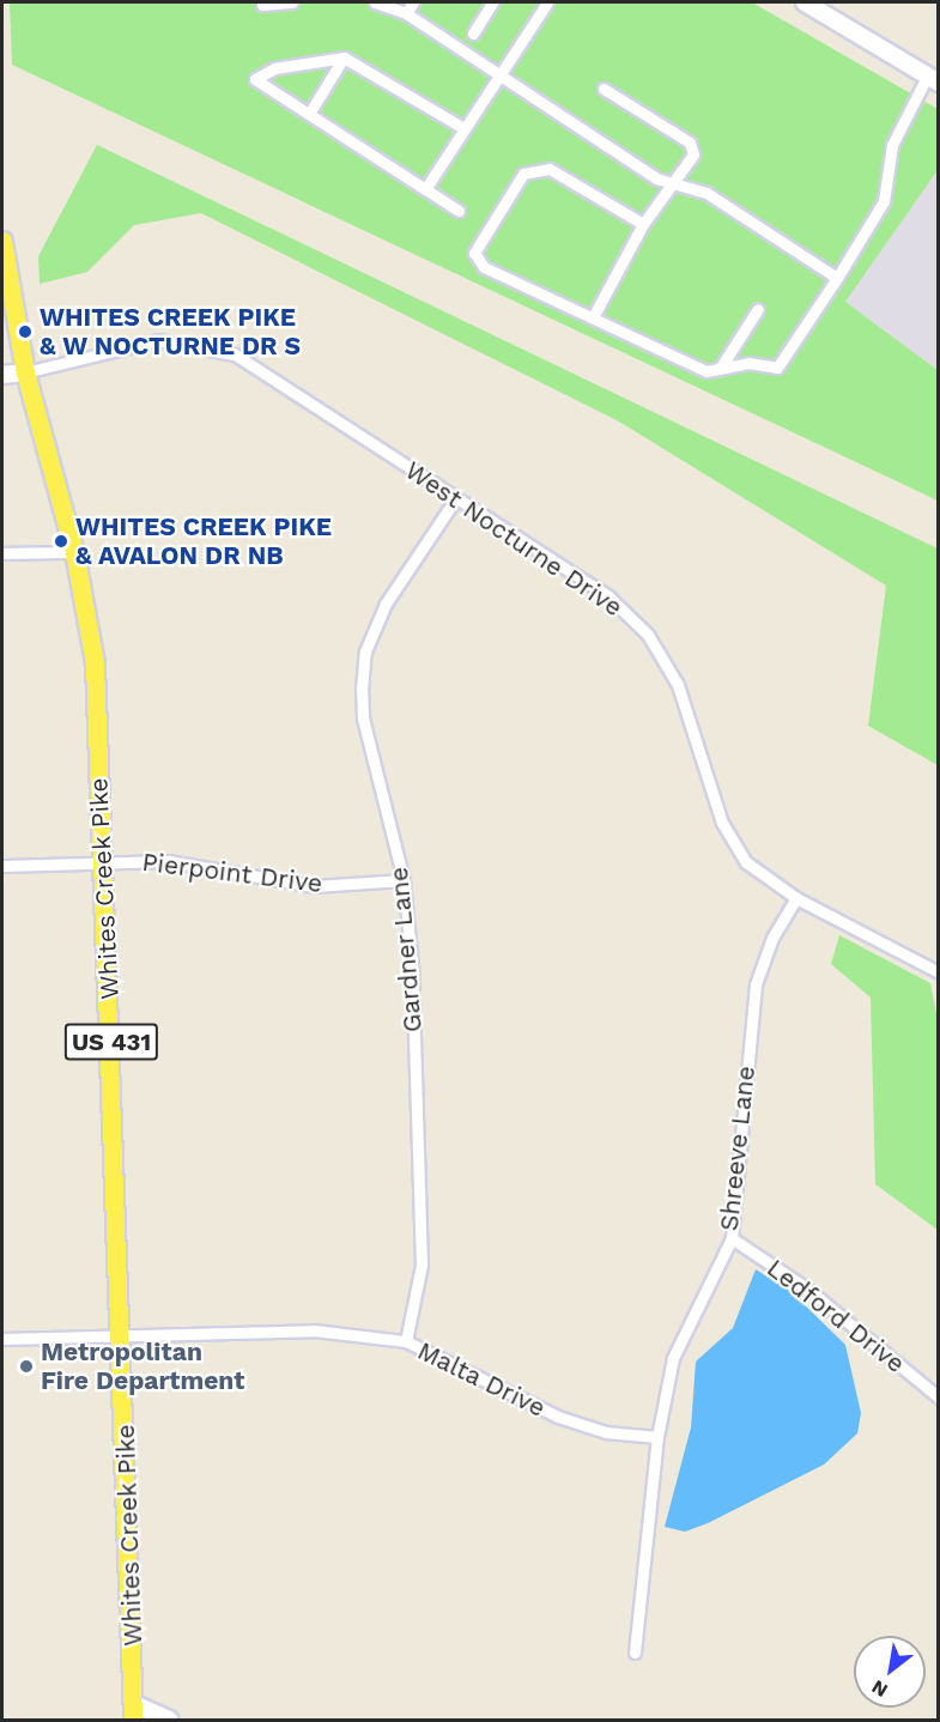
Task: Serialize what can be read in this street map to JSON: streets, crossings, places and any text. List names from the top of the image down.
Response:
{
  "streets": {
    "main road": ["Whites Creek Pike", "US 431"],
    "street": [
      "West Nocturne Drive",
      "Pierpoint Drive",
      "Gardner Lane",
      "Shreeve Lane",
      "Ledford Drive",
      "Malta Drive"
    ]
  },
  "crossings": [
    ["West Nocturne Drive", "Whites Creek Pike"],
    ["West Nocturne Drive", "Gardner Lane"],
    ["West Nocturne Drive", "Shreeve Lane"],
    ["Pierpoint Drive", "Whites Creek Pike"],
    ["Pierpoint Drive", "Gardner Lane"],
    ["Whites Creek Pike", "Malta Drive"],
    ["Gardner Lane", "Malta Drive"],
    ["Shreeve Lane", "Ledford Drive"],
    ["Shreeve Lane", "Malta Drive"]
  ],
  "places": ["WHITES CREEK PIKE & W NOCTURNE DR S", "WHITES CREEK PIKE & AVALON DR NB", "Metropolitan Fire Department"],
  "north": "bottom left"
}
